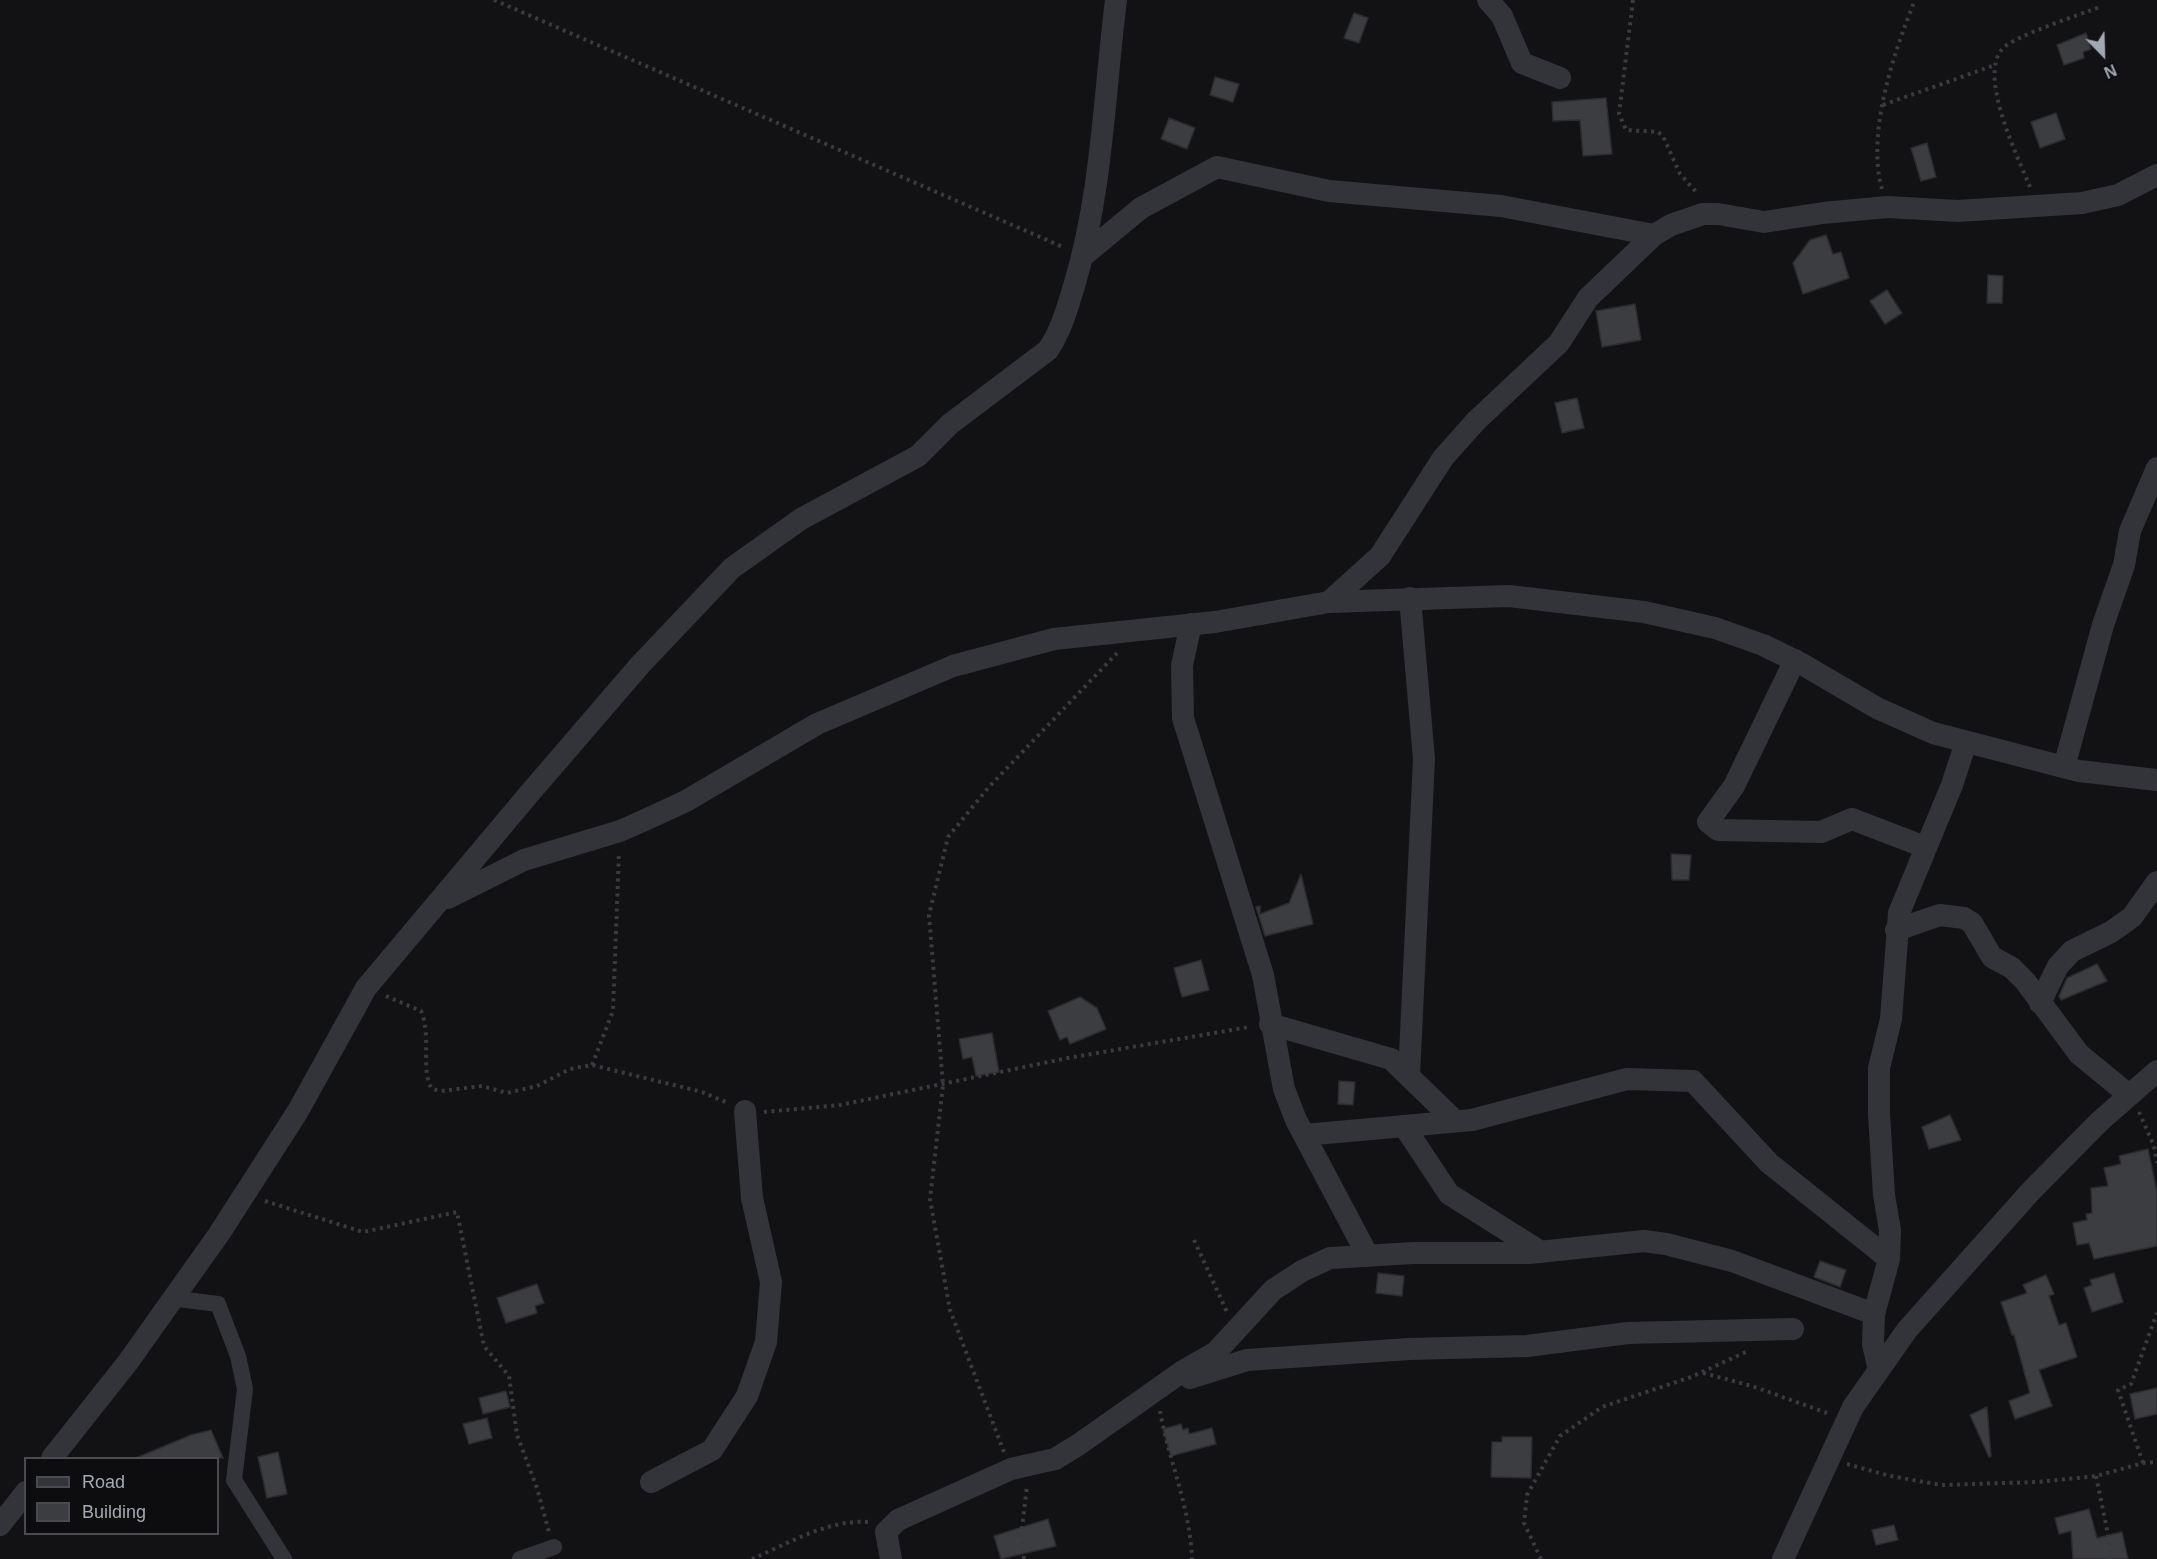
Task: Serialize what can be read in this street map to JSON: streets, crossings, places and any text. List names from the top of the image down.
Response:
{
  "legend": ["Road", "Building"],
  "north": "bottom right"
}
